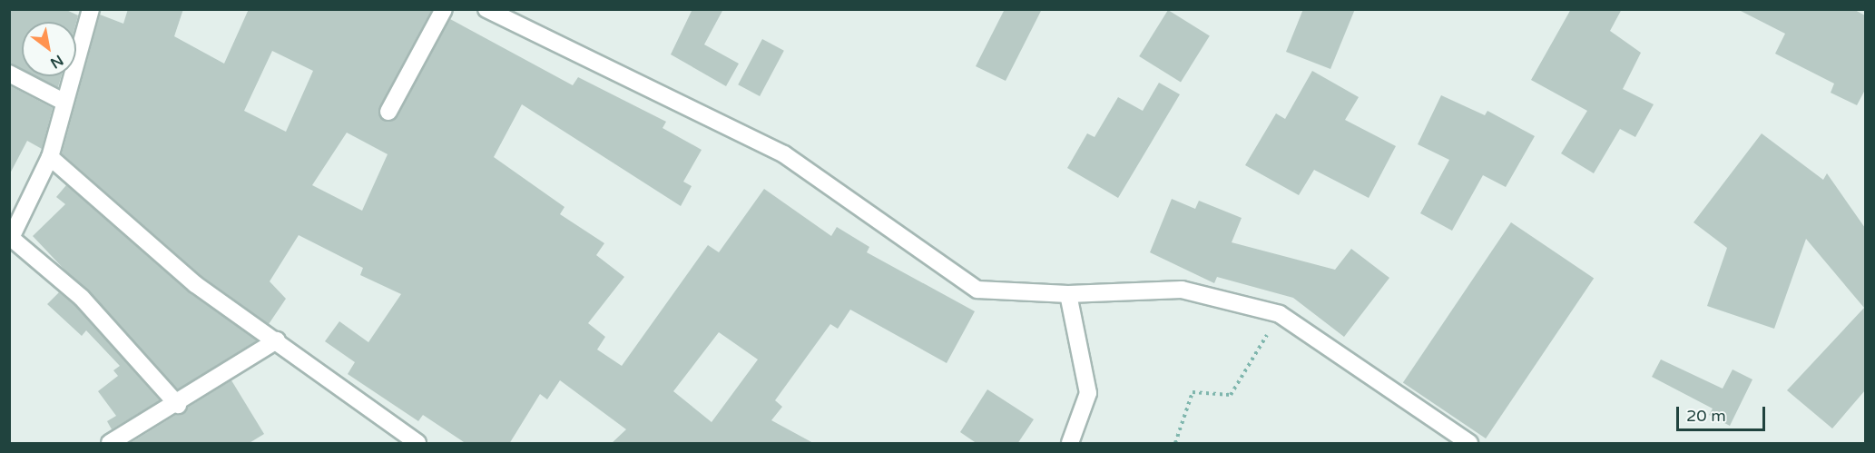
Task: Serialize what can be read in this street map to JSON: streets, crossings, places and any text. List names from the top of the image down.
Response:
{
  "scale_bar": "20 m",
  "north": "bottom right"
}
